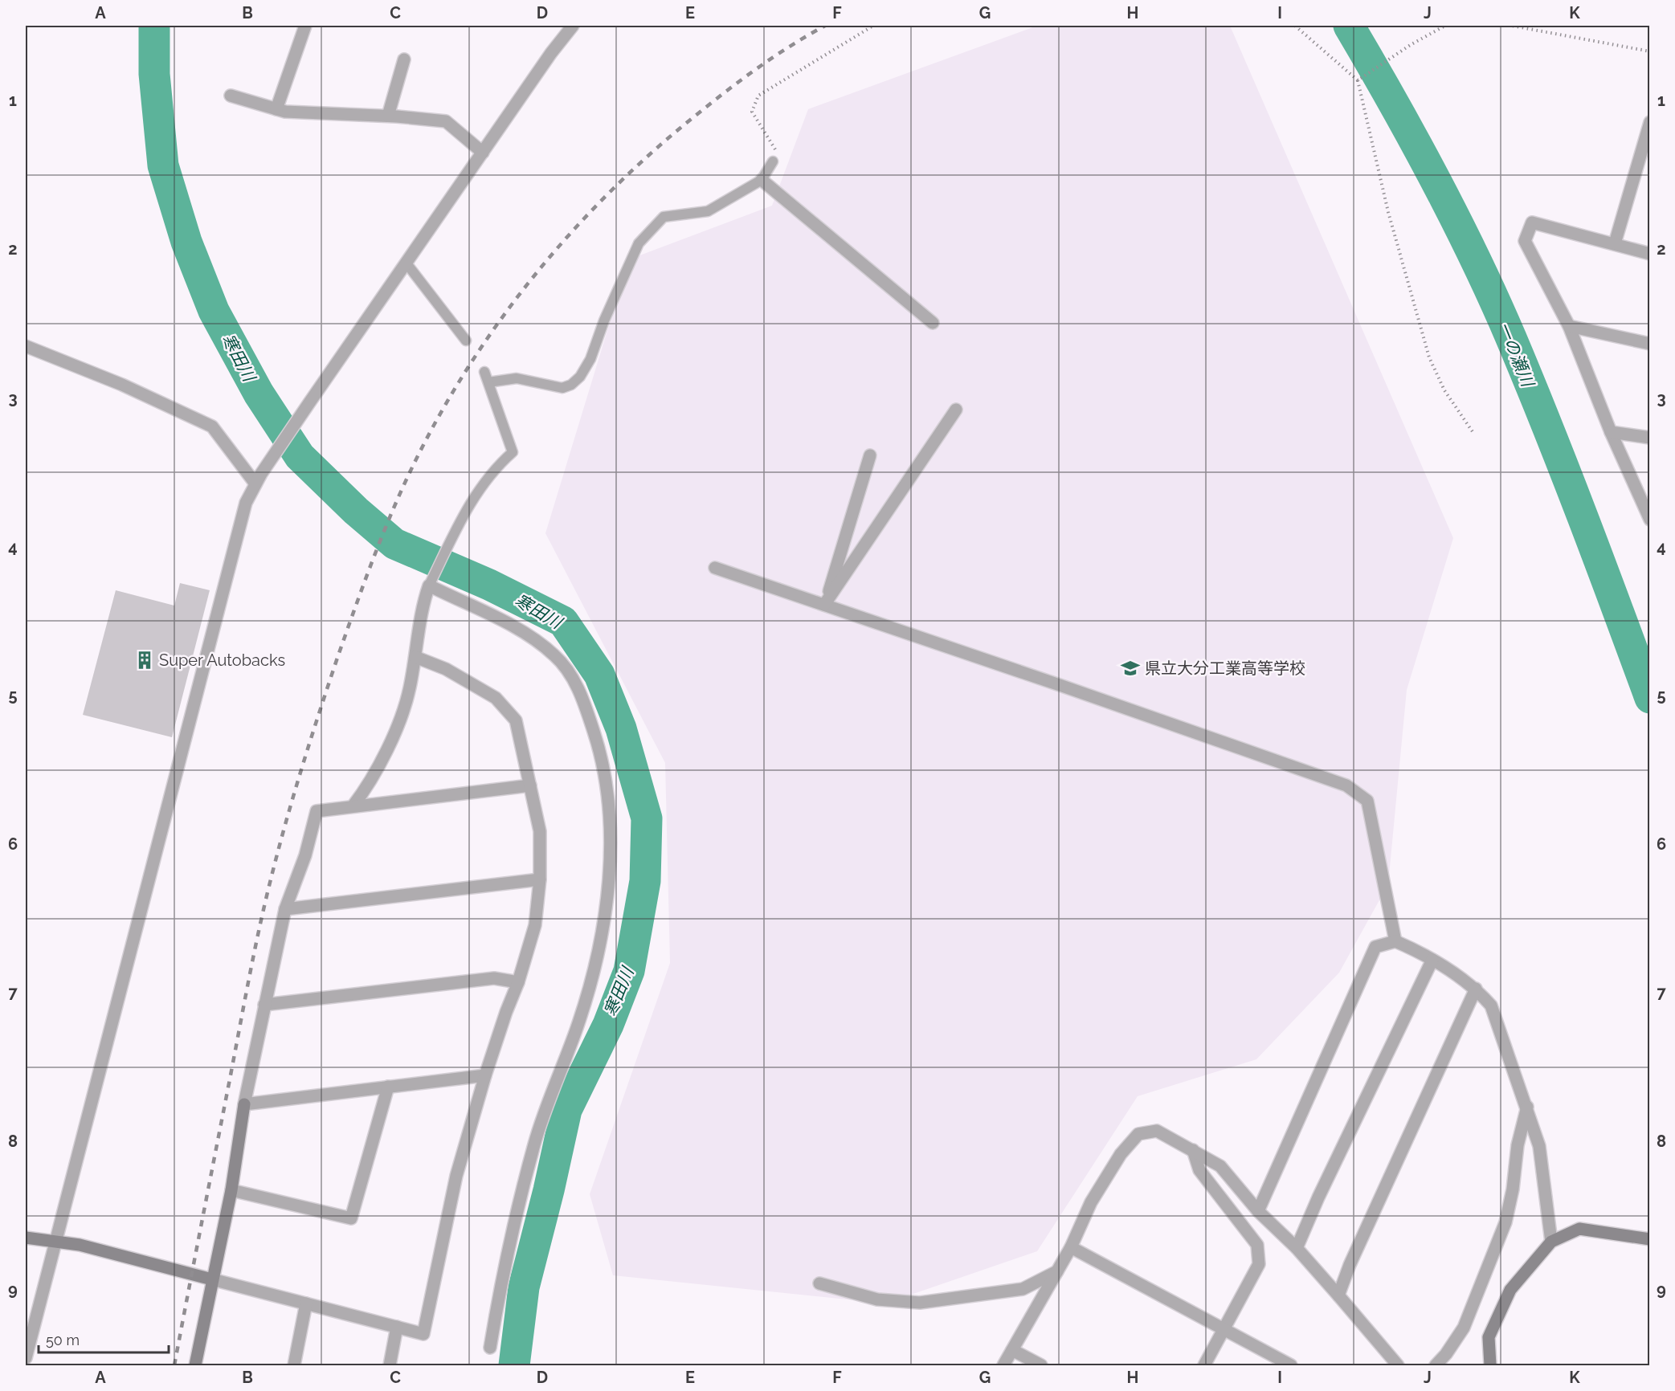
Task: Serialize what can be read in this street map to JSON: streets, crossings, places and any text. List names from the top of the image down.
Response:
{
  "water": ["一の瀬川", "寒田川"],
  "places": {
    "building": ["Super Autobacks"],
    "school or university": ["県立大分工業高等学校"]
  },
  "scale_bar": "50 m",
  "grid": {
    "columns": [
      "A",
      "B",
      "C",
      "D",
      "E",
      "F",
      "G",
      "H",
      "I",
      "J",
      "K"
    ],
    "rows": [
      "1",
      "2",
      "3",
      "4",
      "5",
      "6",
      "7",
      "8",
      "9"
    ]
  }
}
